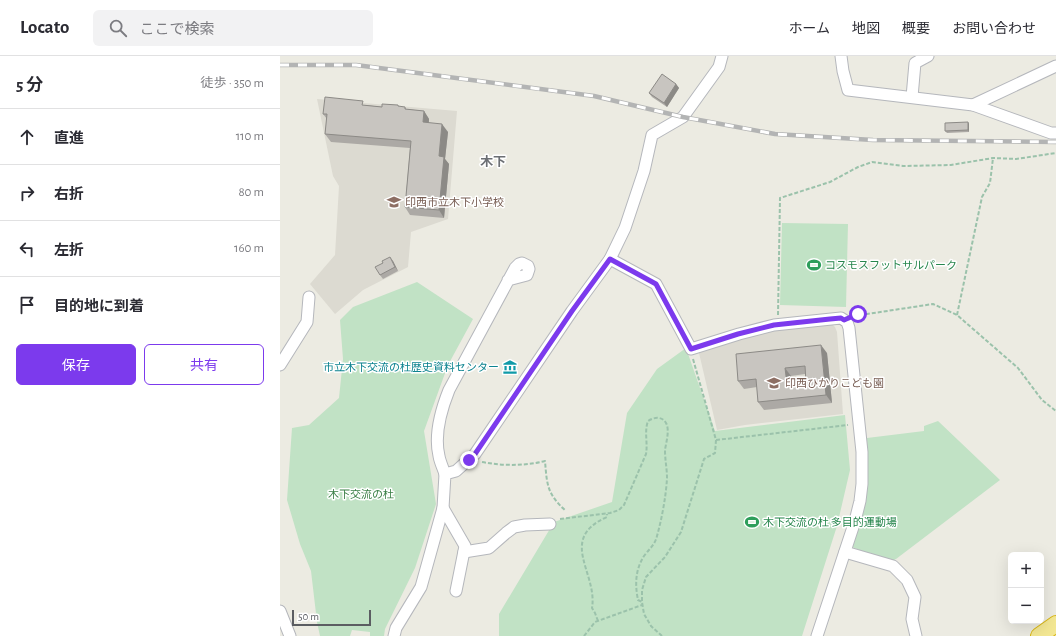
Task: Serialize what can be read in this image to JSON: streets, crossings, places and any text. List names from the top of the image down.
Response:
{
  "districts": ["木下"],
  "parks": ["木下交流の杜"],
  "places": {
    "school or university": ["印西市立木下小学校", "印西ひかりこども園"],
    "sports": ["コスモスフットサルパーク", "木下交流の杜 多目的運動場"],
    "museum": ["市立木下交流の杜歴史資料センター"]
  },
  "scale_bar": "50 m",
  "page": {
    "header": "Locato",
    "search": "ここで検索",
    "nav": [
      "ホーム",
      "地図",
      "概要",
      "お問い合わせ"
    ],
    "heading": ["5 分", "徒歩 · 350 m"],
    "list": [
      ["直進", "110 m"],
      ["右折", "80 m"],
      ["左折", "160 m"],
      "目的地に到着"
    ],
    "buttons": ["保存", "共有"],
    "map_buttons": ["+", "−"],
    "scale": "50 m"
  }
}
